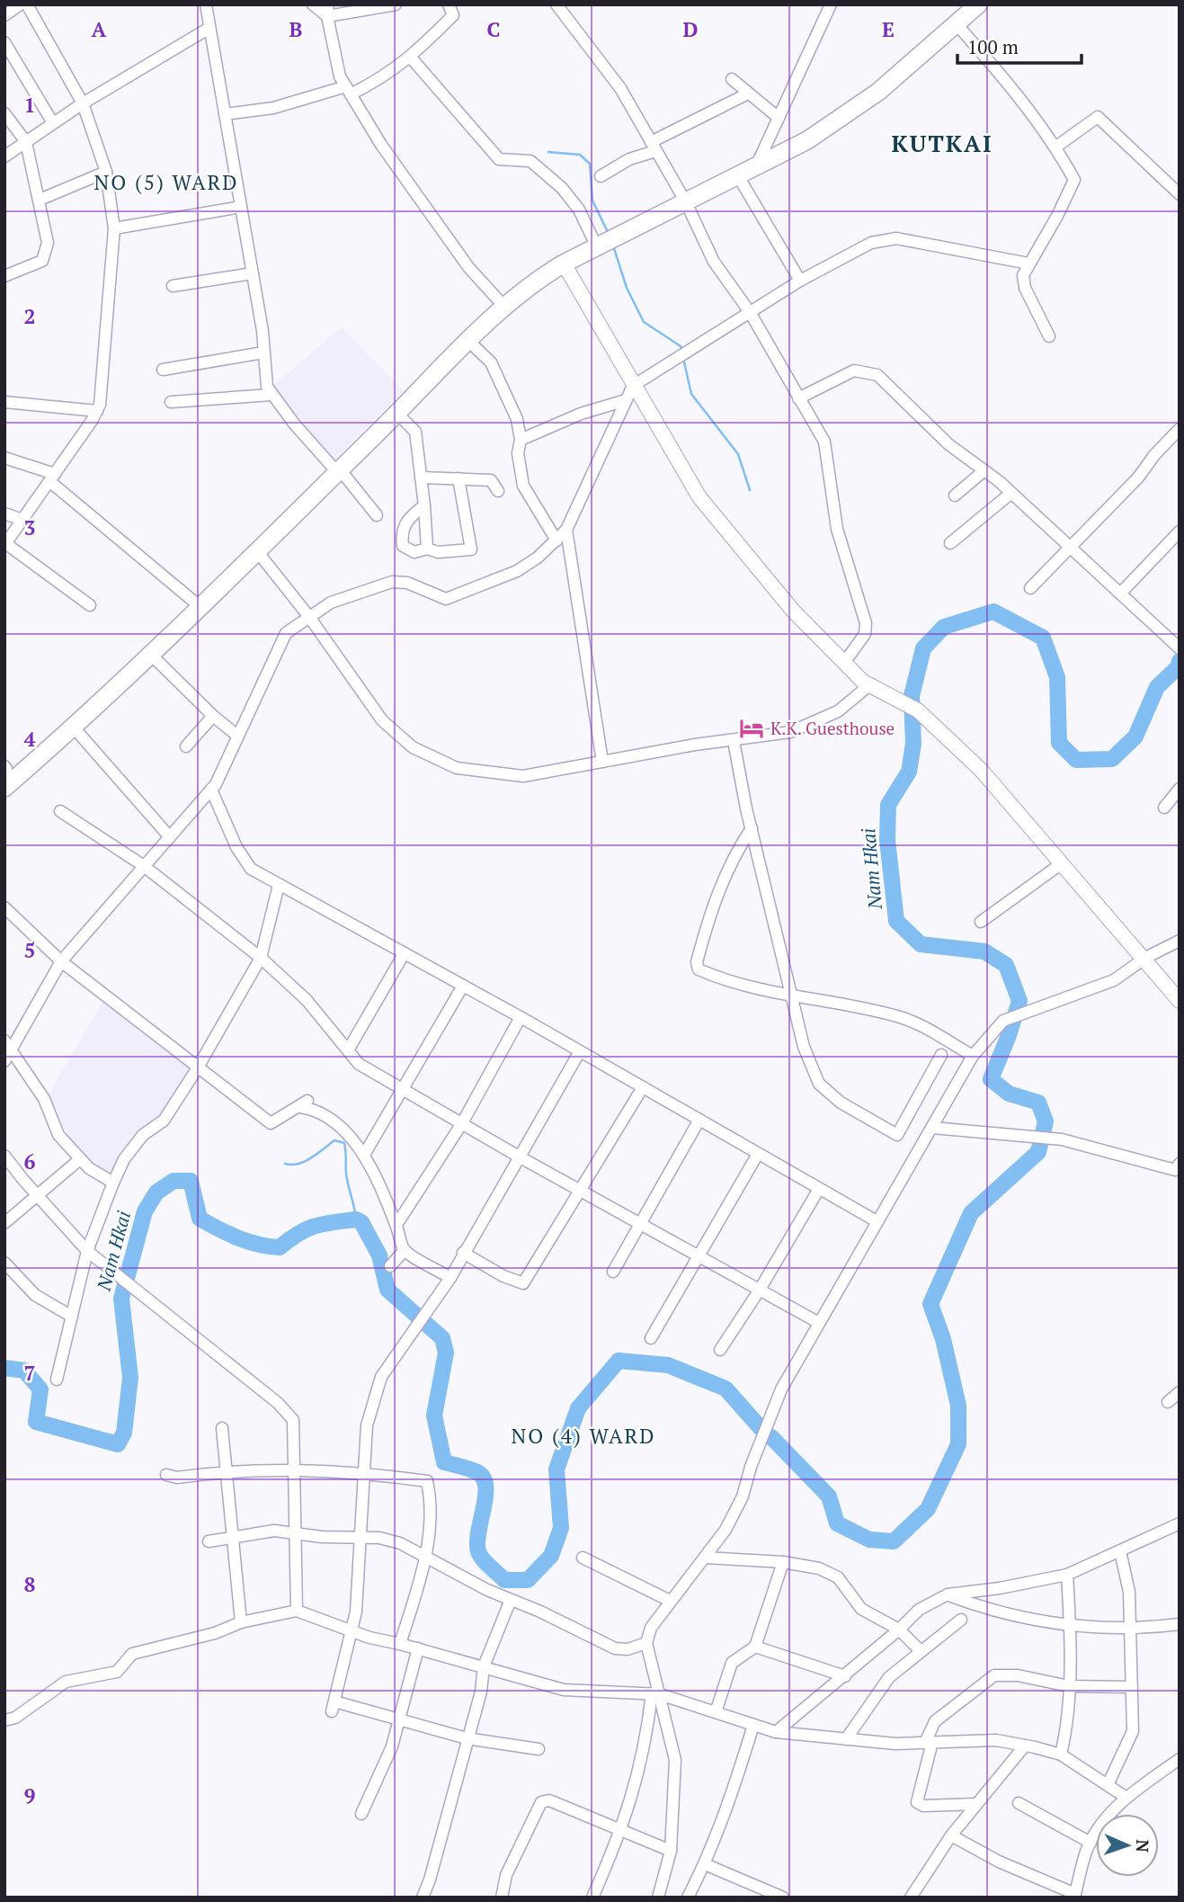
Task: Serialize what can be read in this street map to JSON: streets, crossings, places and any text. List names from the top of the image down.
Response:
{
  "districts": ["KUTKAI", "NO (5) WARD", "NO (4) WARD"],
  "water": ["Nam Hkai"],
  "places": {
    "hotel": ["K.K. Guesthouse"]
  },
  "scale_bar": "100 m",
  "north": "right",
  "grid": {
    "columns": [
      "A",
      "B",
      "C",
      "D",
      "E"
    ],
    "rows": [
      "1",
      "2",
      "3",
      "4",
      "5",
      "6",
      "7",
      "8",
      "9"
    ]
  }
}
